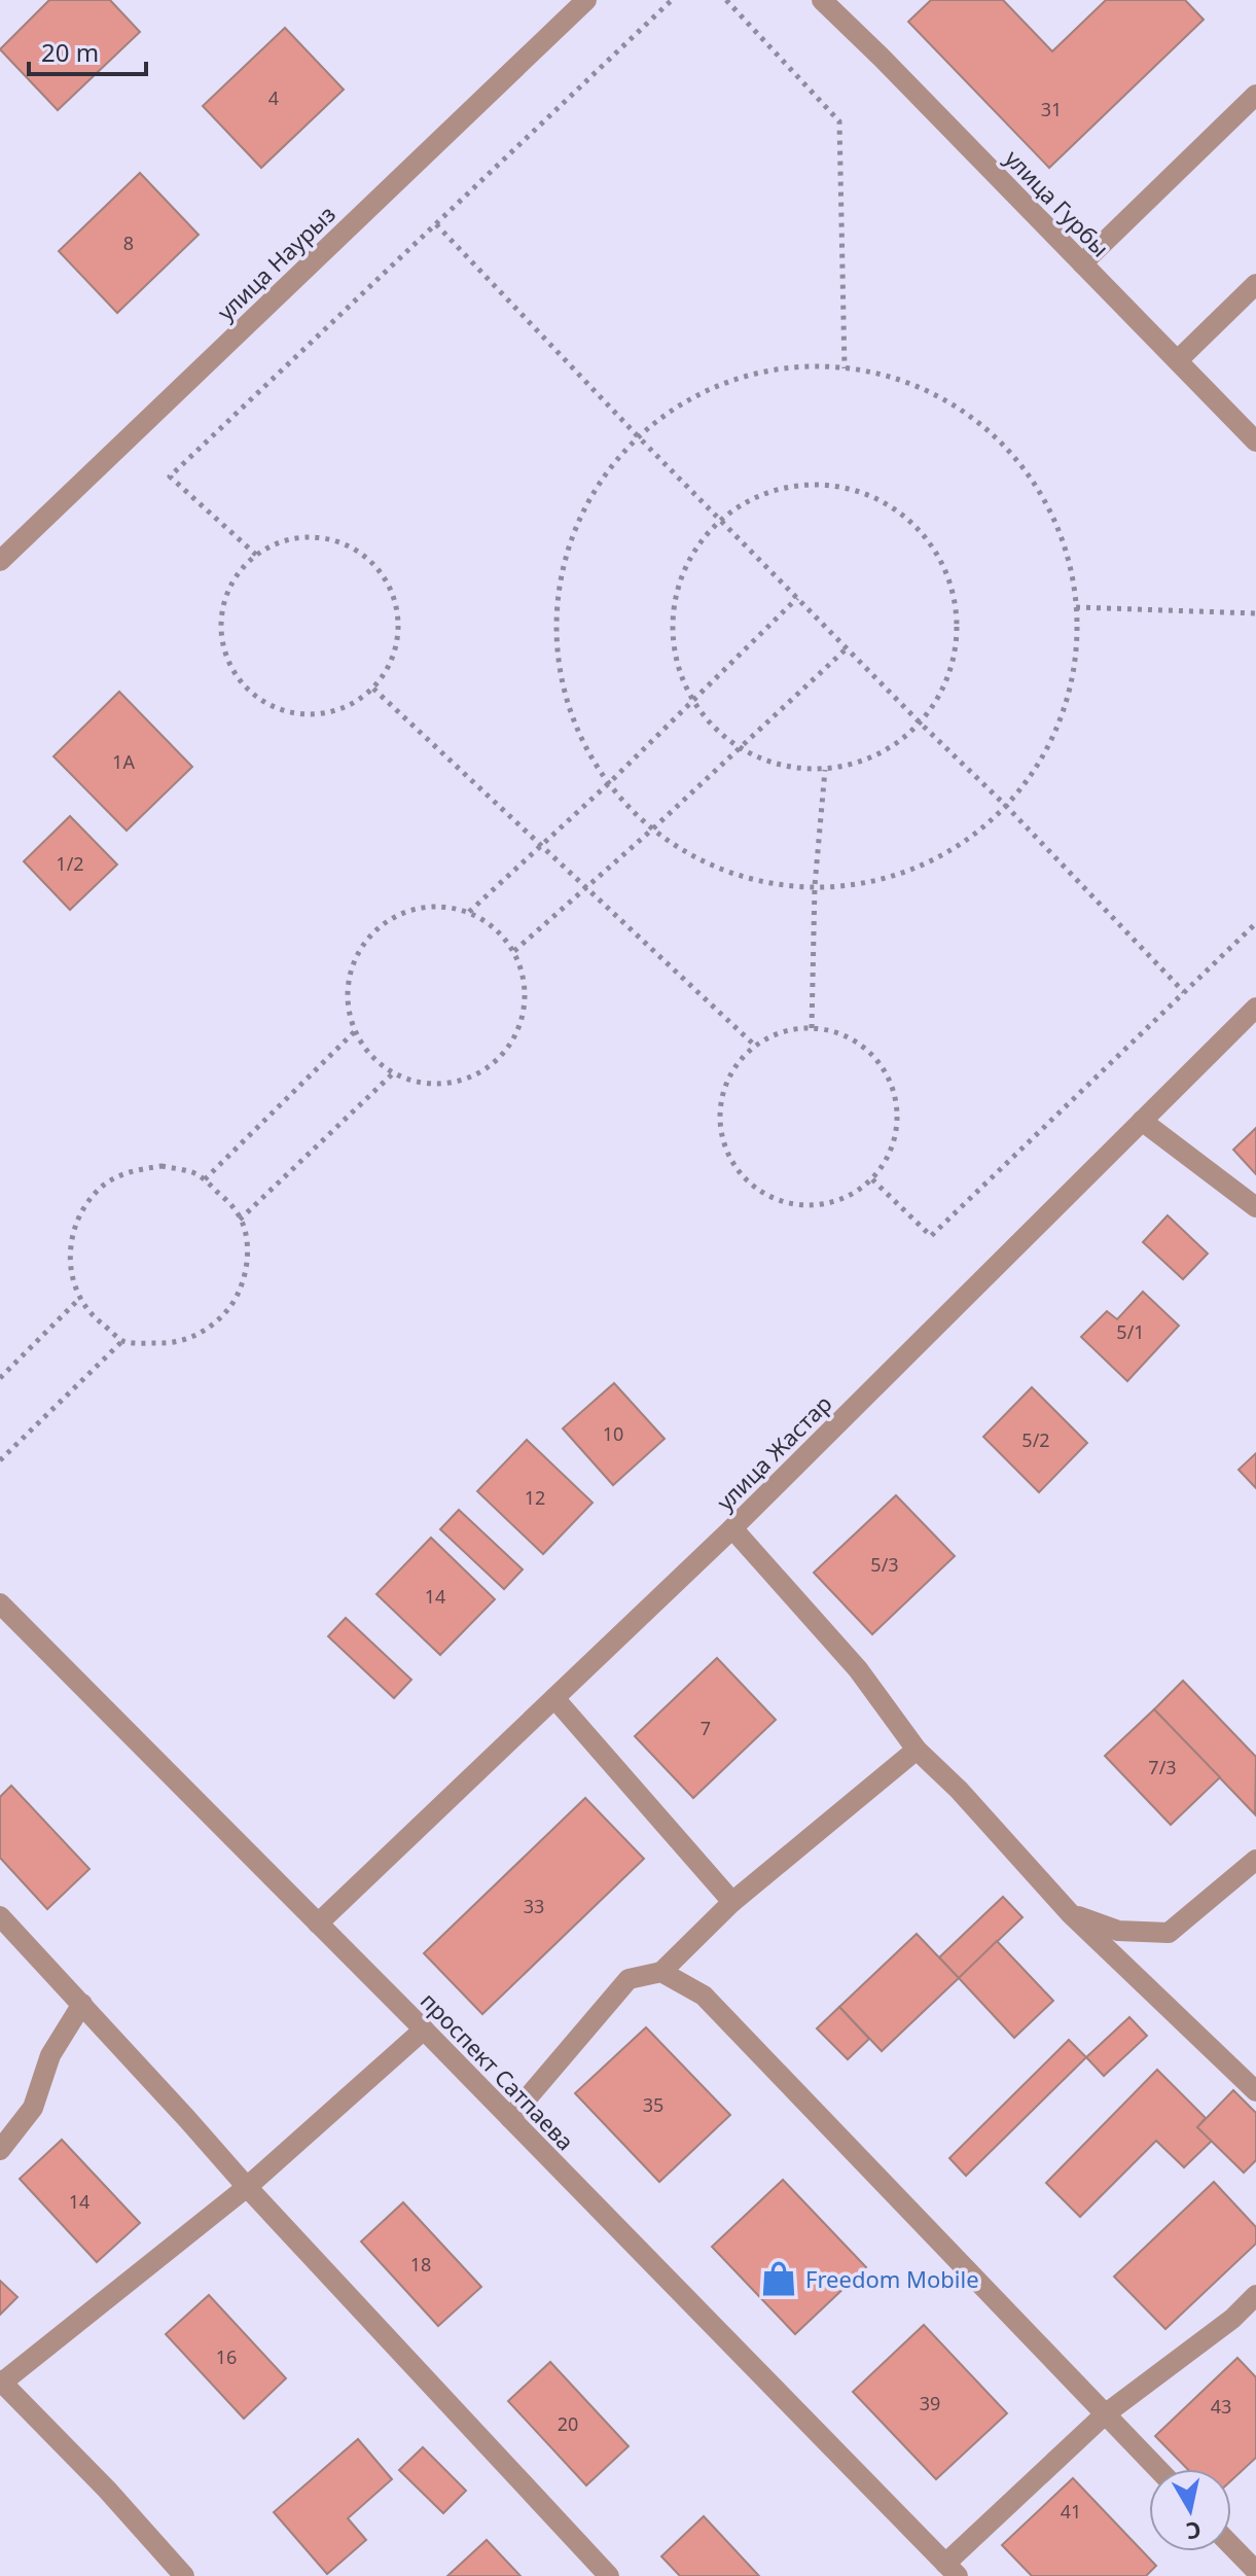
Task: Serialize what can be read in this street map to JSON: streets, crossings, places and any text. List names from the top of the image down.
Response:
{
  "streets": {
    "street": [
      "улица Гурбы",
      "улица Наурыз",
      "улица Жастар",
      "проспект Сатпаева"
    ]
  },
  "crossings": [
    ["улица Жастар", "проспект Сатпаева"]
  ],
  "places": {
    "shop": ["Freedom Mobile"]
  },
  "house_numbers": [
    "4",
    "31",
    "8",
    "1А",
    "1/2",
    "5/1",
    "10",
    "5/2",
    "12",
    "5/3",
    "14",
    "7",
    "7/3",
    "33",
    "35",
    "14",
    "18",
    "16",
    "39",
    "43",
    "20",
    "41"
  ],
  "scale_bar": "20 m",
  "north": "bottom"
}
